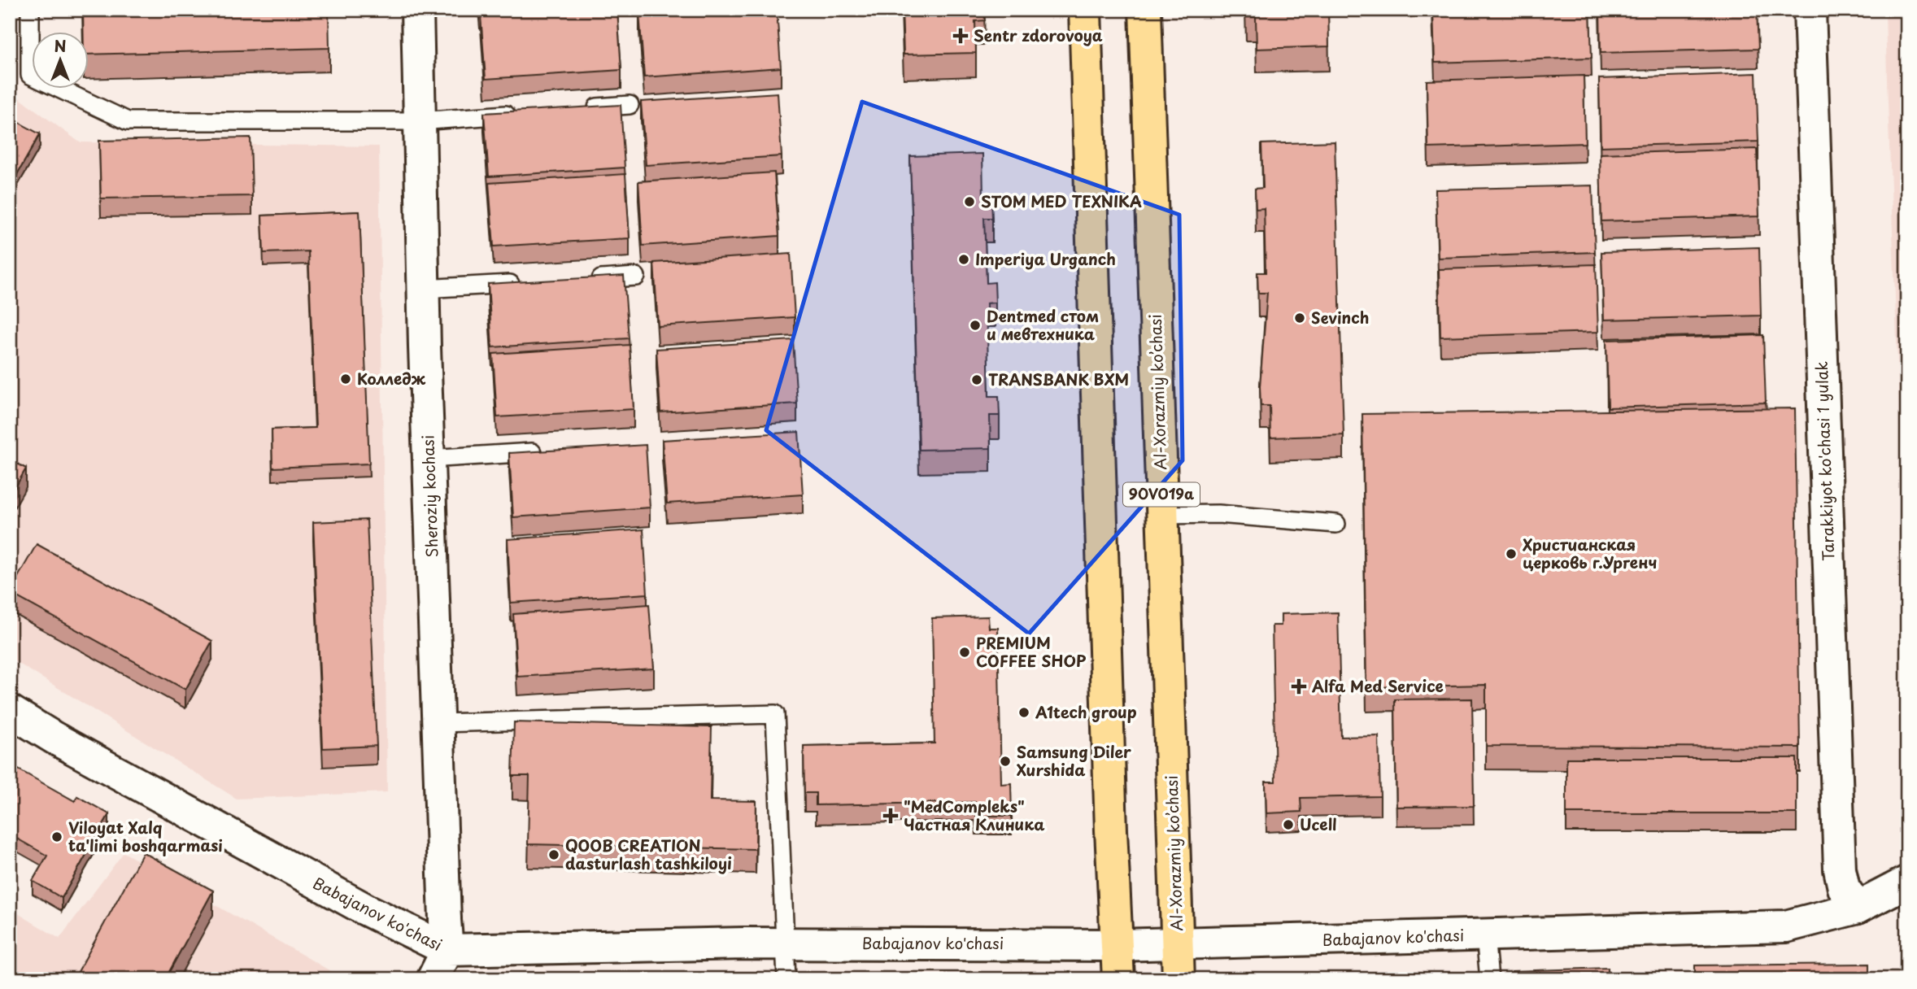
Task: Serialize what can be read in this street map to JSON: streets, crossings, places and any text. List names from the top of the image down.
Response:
{
  "streets": {
    "main road": ["Al-Xorazmiy ko’chasi", "90V019a"],
    "street": ["Tarakkiyot ko'chasi 1 yulak", "Sheroziy kochasi", "Babajanov ko'chasi"]
  },
  "crossings": [
    ["Al-Xorazmiy ko’chasi", "Babajanov ko'chasi"],
    ["Tarakkiyot ko'chasi 1 yulak", "Babajanov ko'chasi"],
    ["90V019a", "Babajanov ko'chasi"],
    ["Sheroziy kochasi", "Babajanov ko'chasi"]
  ],
  "places": {
    "health": ["Sentr zdorovoya", "Alfa Med Service", "\"MedCompleks\" Частная Клиника"],
    "other": [
      "STOM MED TEXNIKA",
      "Imperiya Urganch",
      "Sevinch",
      "Dentmed стом и мевтехника",
      "Колледж",
      "TRANSBANK BXM",
      "Христианская церковь г.Ургенч",
      "PREMIUM COFFEE SHOP",
      "A1tech group",
      "Samsung Diler Xurshida",
      "Ucell",
      "Viloyat Xalq ta'limi boshqarmasi",
      "QOOB CREATION dasturlash tashkiloyi"
    ]
  },
  "north": "top"
}
